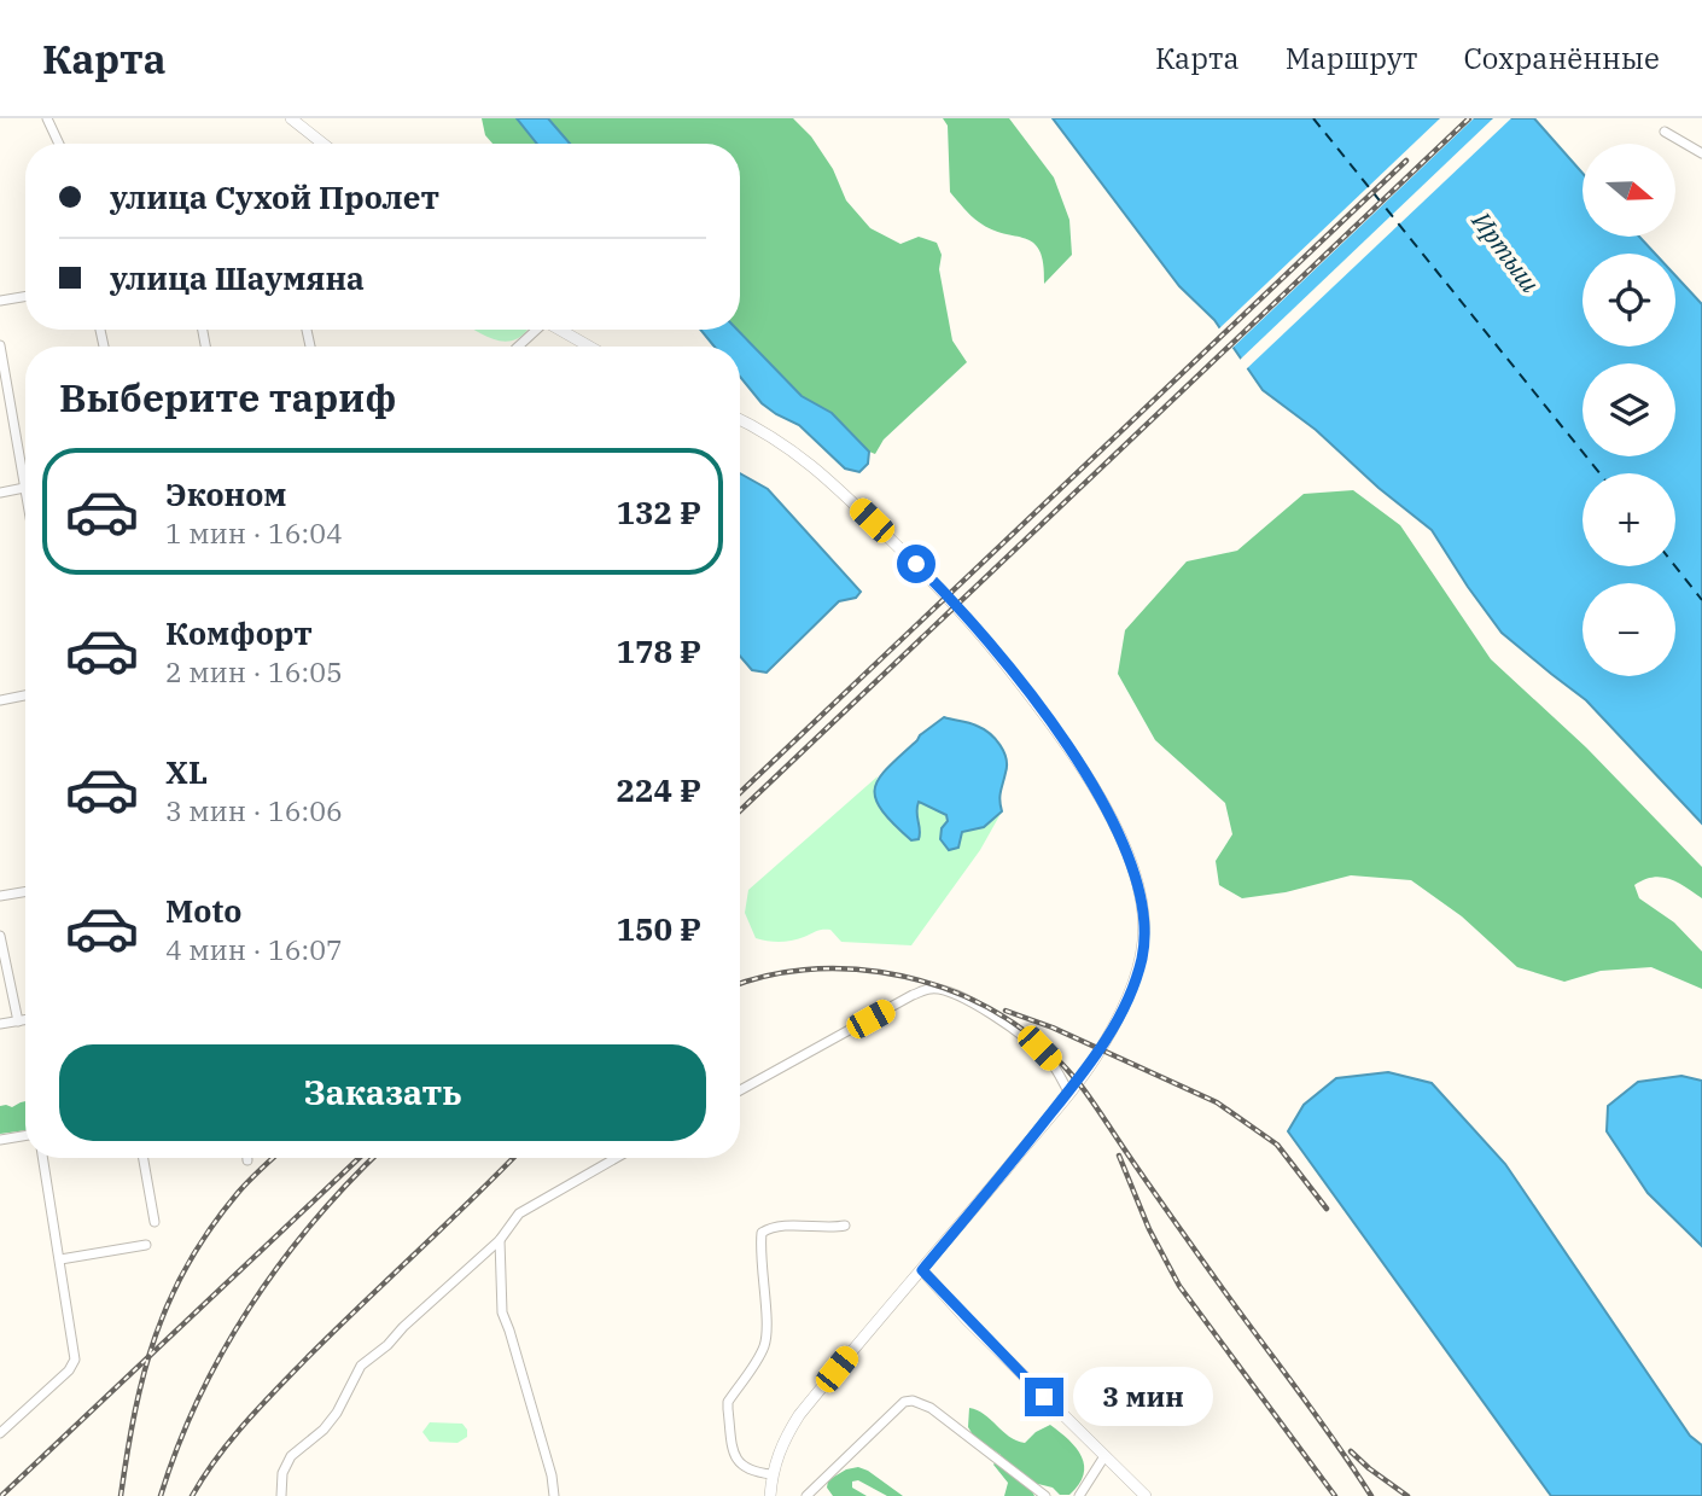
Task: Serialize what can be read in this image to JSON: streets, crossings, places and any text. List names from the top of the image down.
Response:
{
  "water": ["Иртыш"],
  "north": "right",
  "page": {
    "header": "Карта",
    "nav": ["Карта", "Маршрут", "Сохранённые"],
    "map_buttons": ["+", "−"],
    "banner": ["улица Сухой Пролет", "улица Шаумяна"],
    "heading": "Выберите тариф",
    "list": [
      {
        "name": "Эконом",
        "note": "1 мин · 16:04",
        "value": "132 ₽"
      },
      {
        "name": "Комфорт",
        "note": "2 мин · 16:05",
        "value": "178 ₽"
      },
      {
        "name": "XL",
        "note": "3 мин · 16:06",
        "value": "224 ₽"
      },
      {
        "name": "Moto",
        "note": "4 мин · 16:07",
        "value": "150 ₽"
      }
    ],
    "buttons": "Заказать",
    "bubble": "3 мин"
  }
}
